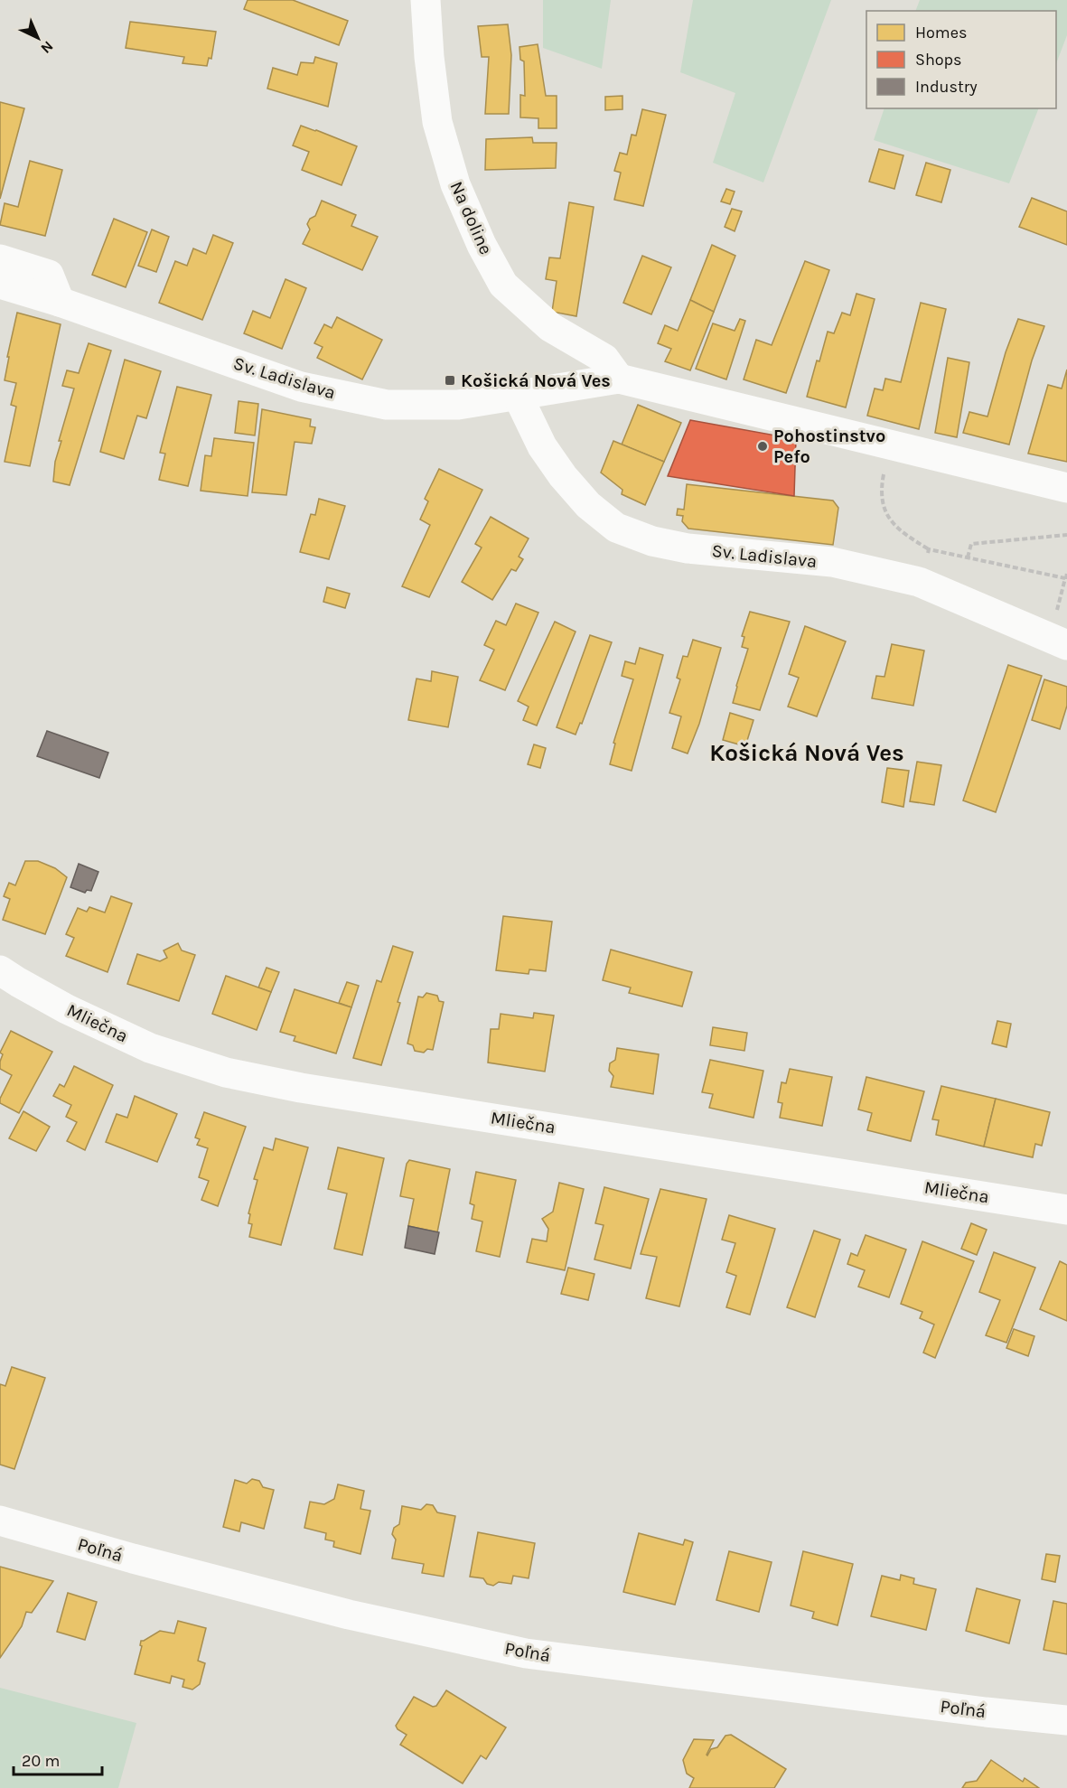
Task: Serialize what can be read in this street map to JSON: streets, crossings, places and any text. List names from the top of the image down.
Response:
{
  "streets": {
    "street": [
      "Na doline",
      "Sv. Ladislava",
      "Mliečna",
      "Poľná"
    ]
  },
  "crossings": [
    ["Na doline", "Sv. Ladislava"]
  ],
  "districts": ["Košická Nová Ves"],
  "places": {
    "transit": ["Košická Nová Ves"],
    "other": ["Pohostinstvo Pefo"]
  },
  "legend": ["Homes", "Shops", "Industry"],
  "scale_bar": "20 m",
  "north": "bottom right"
}
